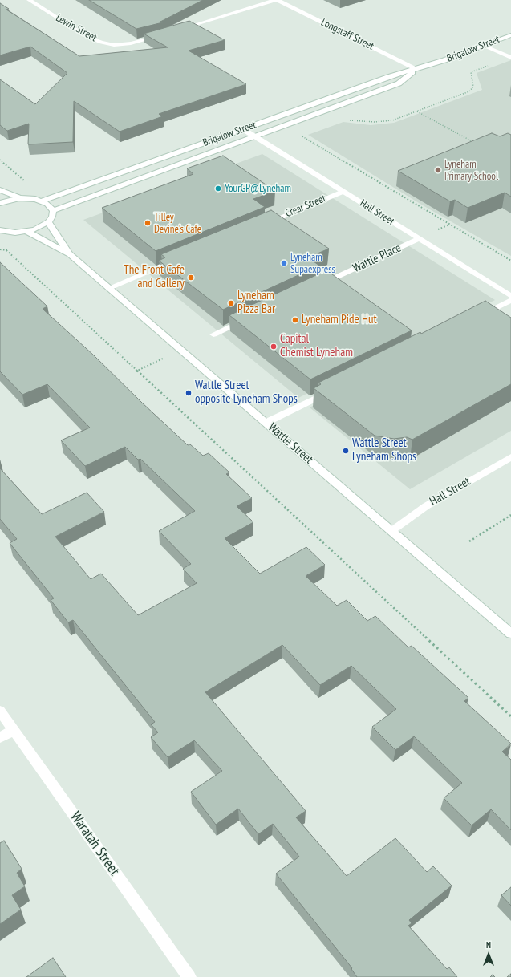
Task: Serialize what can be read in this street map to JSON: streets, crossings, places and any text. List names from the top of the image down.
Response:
{
  "streets": {
    "street": [
      "Lewin Street",
      "Longstaff Street",
      "Brigalow Street",
      "Crear Street",
      "Hall Street",
      "Wattle Place",
      "Wattle Street",
      "Waratah Street"
    ]
  },
  "crossings": [
    ["Longstaff Street", "Brigalow Street"],
    ["Brigalow Street", "Hall Street"],
    ["Crear Street", "Hall Street"],
    ["Hall Street", "Wattle Place"],
    ["Hall Street", "Wattle Street"]
  ],
  "places": [
    "Lyneham Primary School",
    "YourGP@Lyneham",
    "Tilley Devine's Cafe",
    "Lyneham Supaexpress",
    "The Front Cafe and Gallery",
    "Lyneham Pizza Bar",
    "Lyneham Pide Hut",
    "Capital Chemist Lyneham",
    "Wattle Street opposite Lyneham Shops",
    "Wattle Street Lyneham Shops"
  ],
  "north": "top"
}
